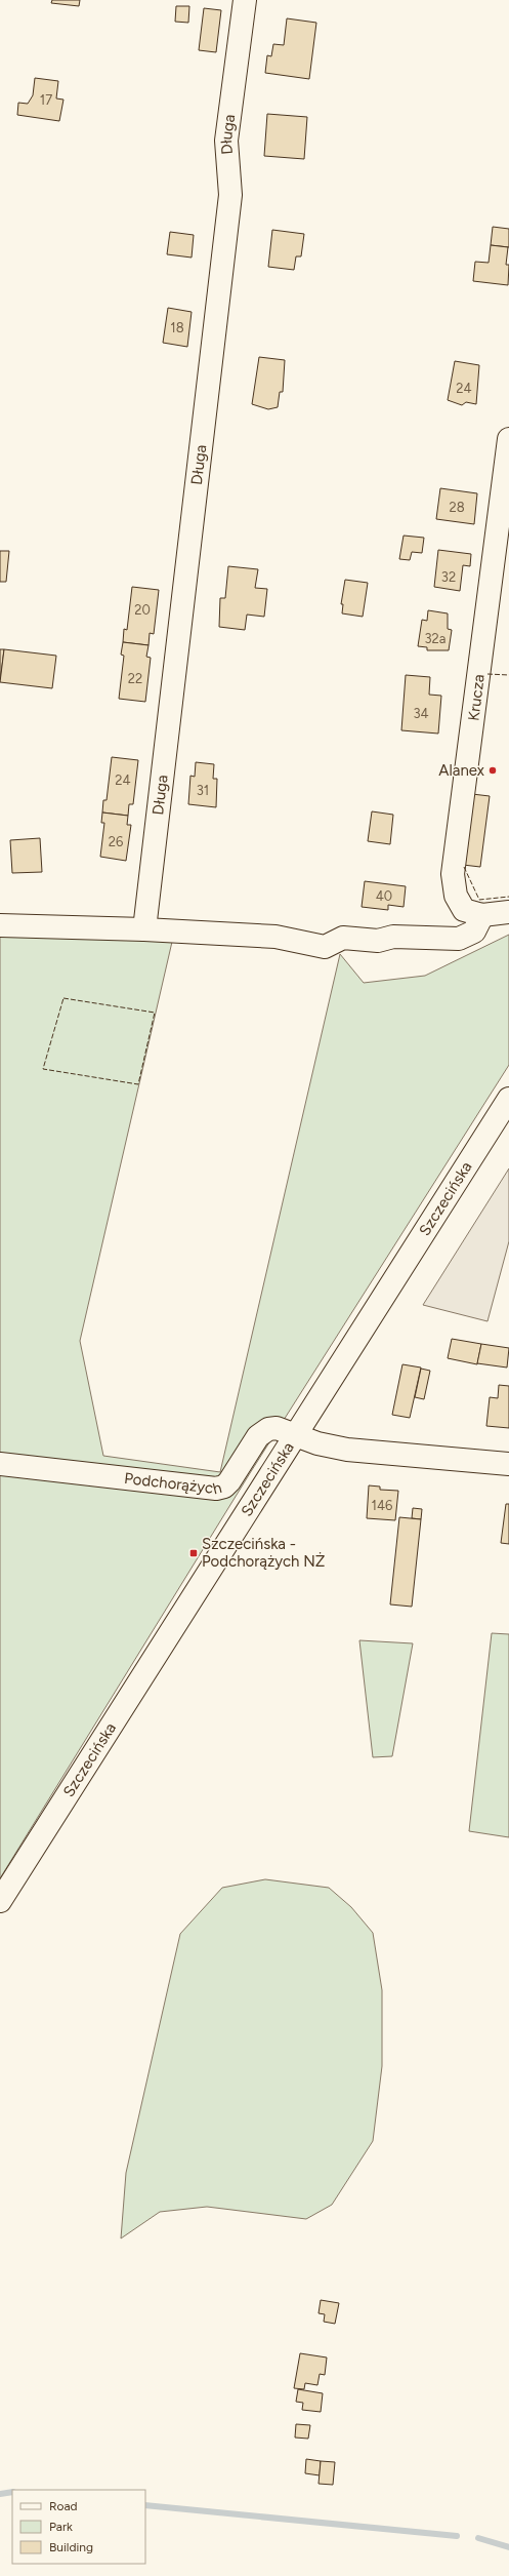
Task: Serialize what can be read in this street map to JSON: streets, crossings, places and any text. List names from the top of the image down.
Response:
{
  "streets": {
    "street": [
      "Długa",
      "Krucza",
      "Szczecińska",
      "Podchorążych"
    ]
  },
  "crossings": [
    ["Szczecińska", "Podchorążych"]
  ],
  "places": {
    "other": ["Alanex"],
    "transit": ["Szczecińska - Podchorążych NŻ"]
  },
  "house_numbers": [
    "17",
    "18",
    "24",
    "28",
    "32",
    "20",
    "32a",
    "22",
    "34",
    "24",
    "31",
    "26",
    "40",
    "146"
  ],
  "legend": ["Road", "Park", "Building"]
}
